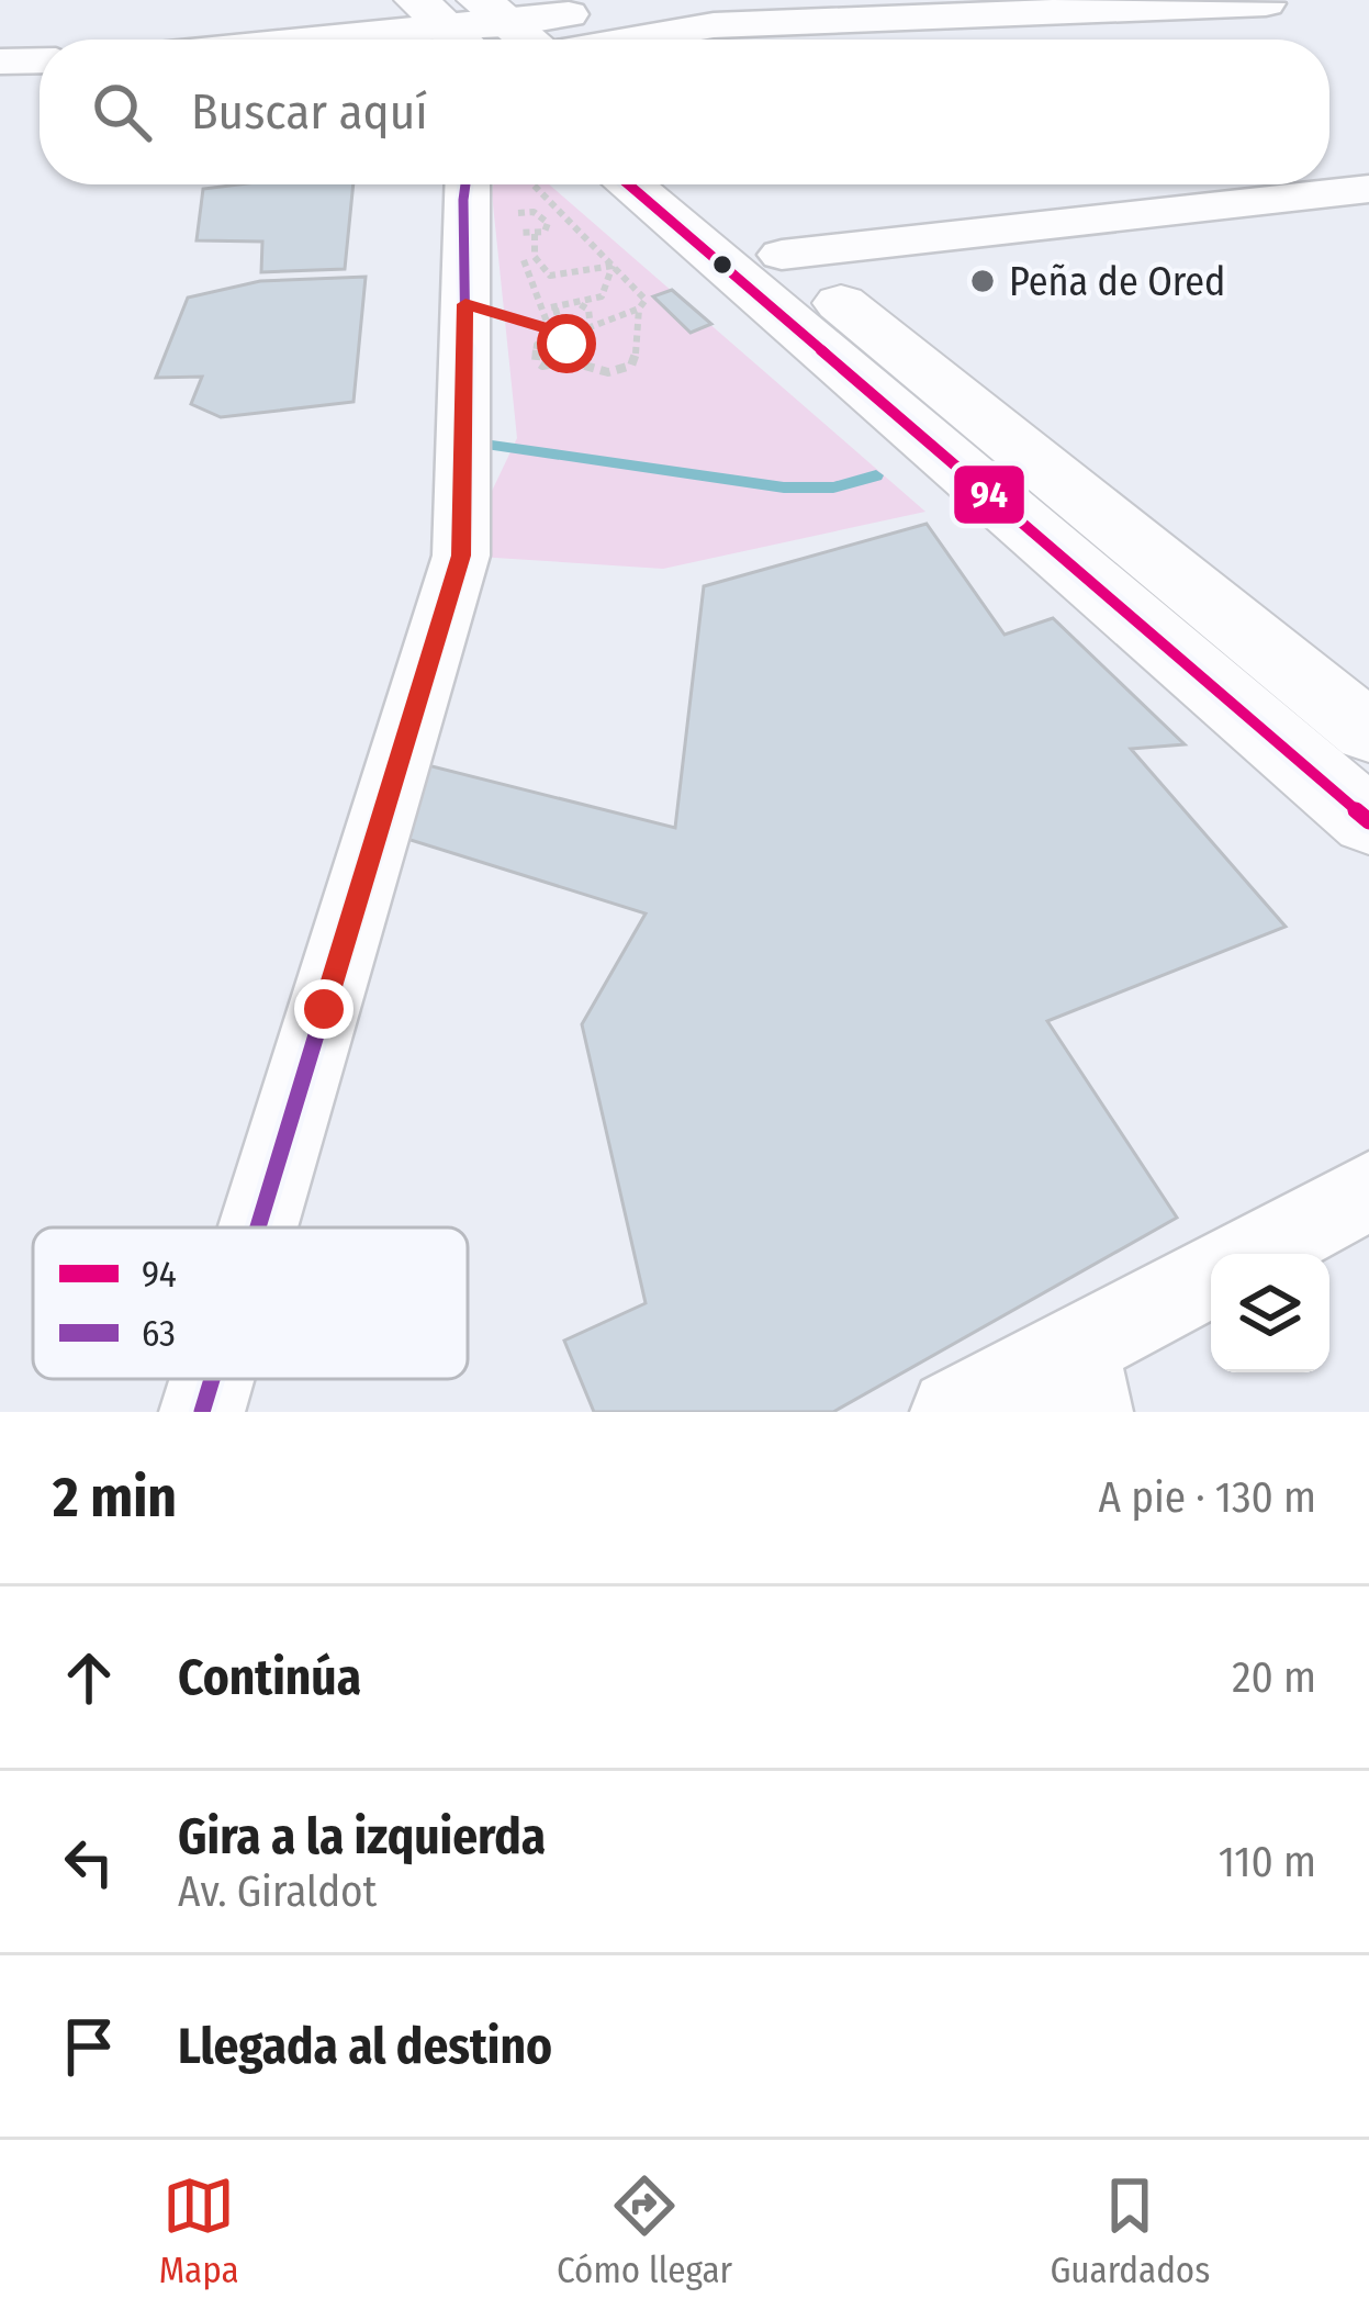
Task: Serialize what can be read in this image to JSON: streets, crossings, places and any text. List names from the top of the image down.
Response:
{
  "places": ["Peña de Ored"],
  "lines": ["transit line 94", "transit line 63"],
  "legend": ["94", "63"],
  "page": {
    "search": "Buscar aquí",
    "heading": ["2 min", "A pie · 130 m"],
    "list": [
      ["Continúa", "20 m"],
      ["Gira a la izquierda", "Av. Giraldot", "110 m"],
      "Llegada al destino"
    ],
    "nav": ["Mapa", "Cómo llegar", "Guardados"]
  }
}
